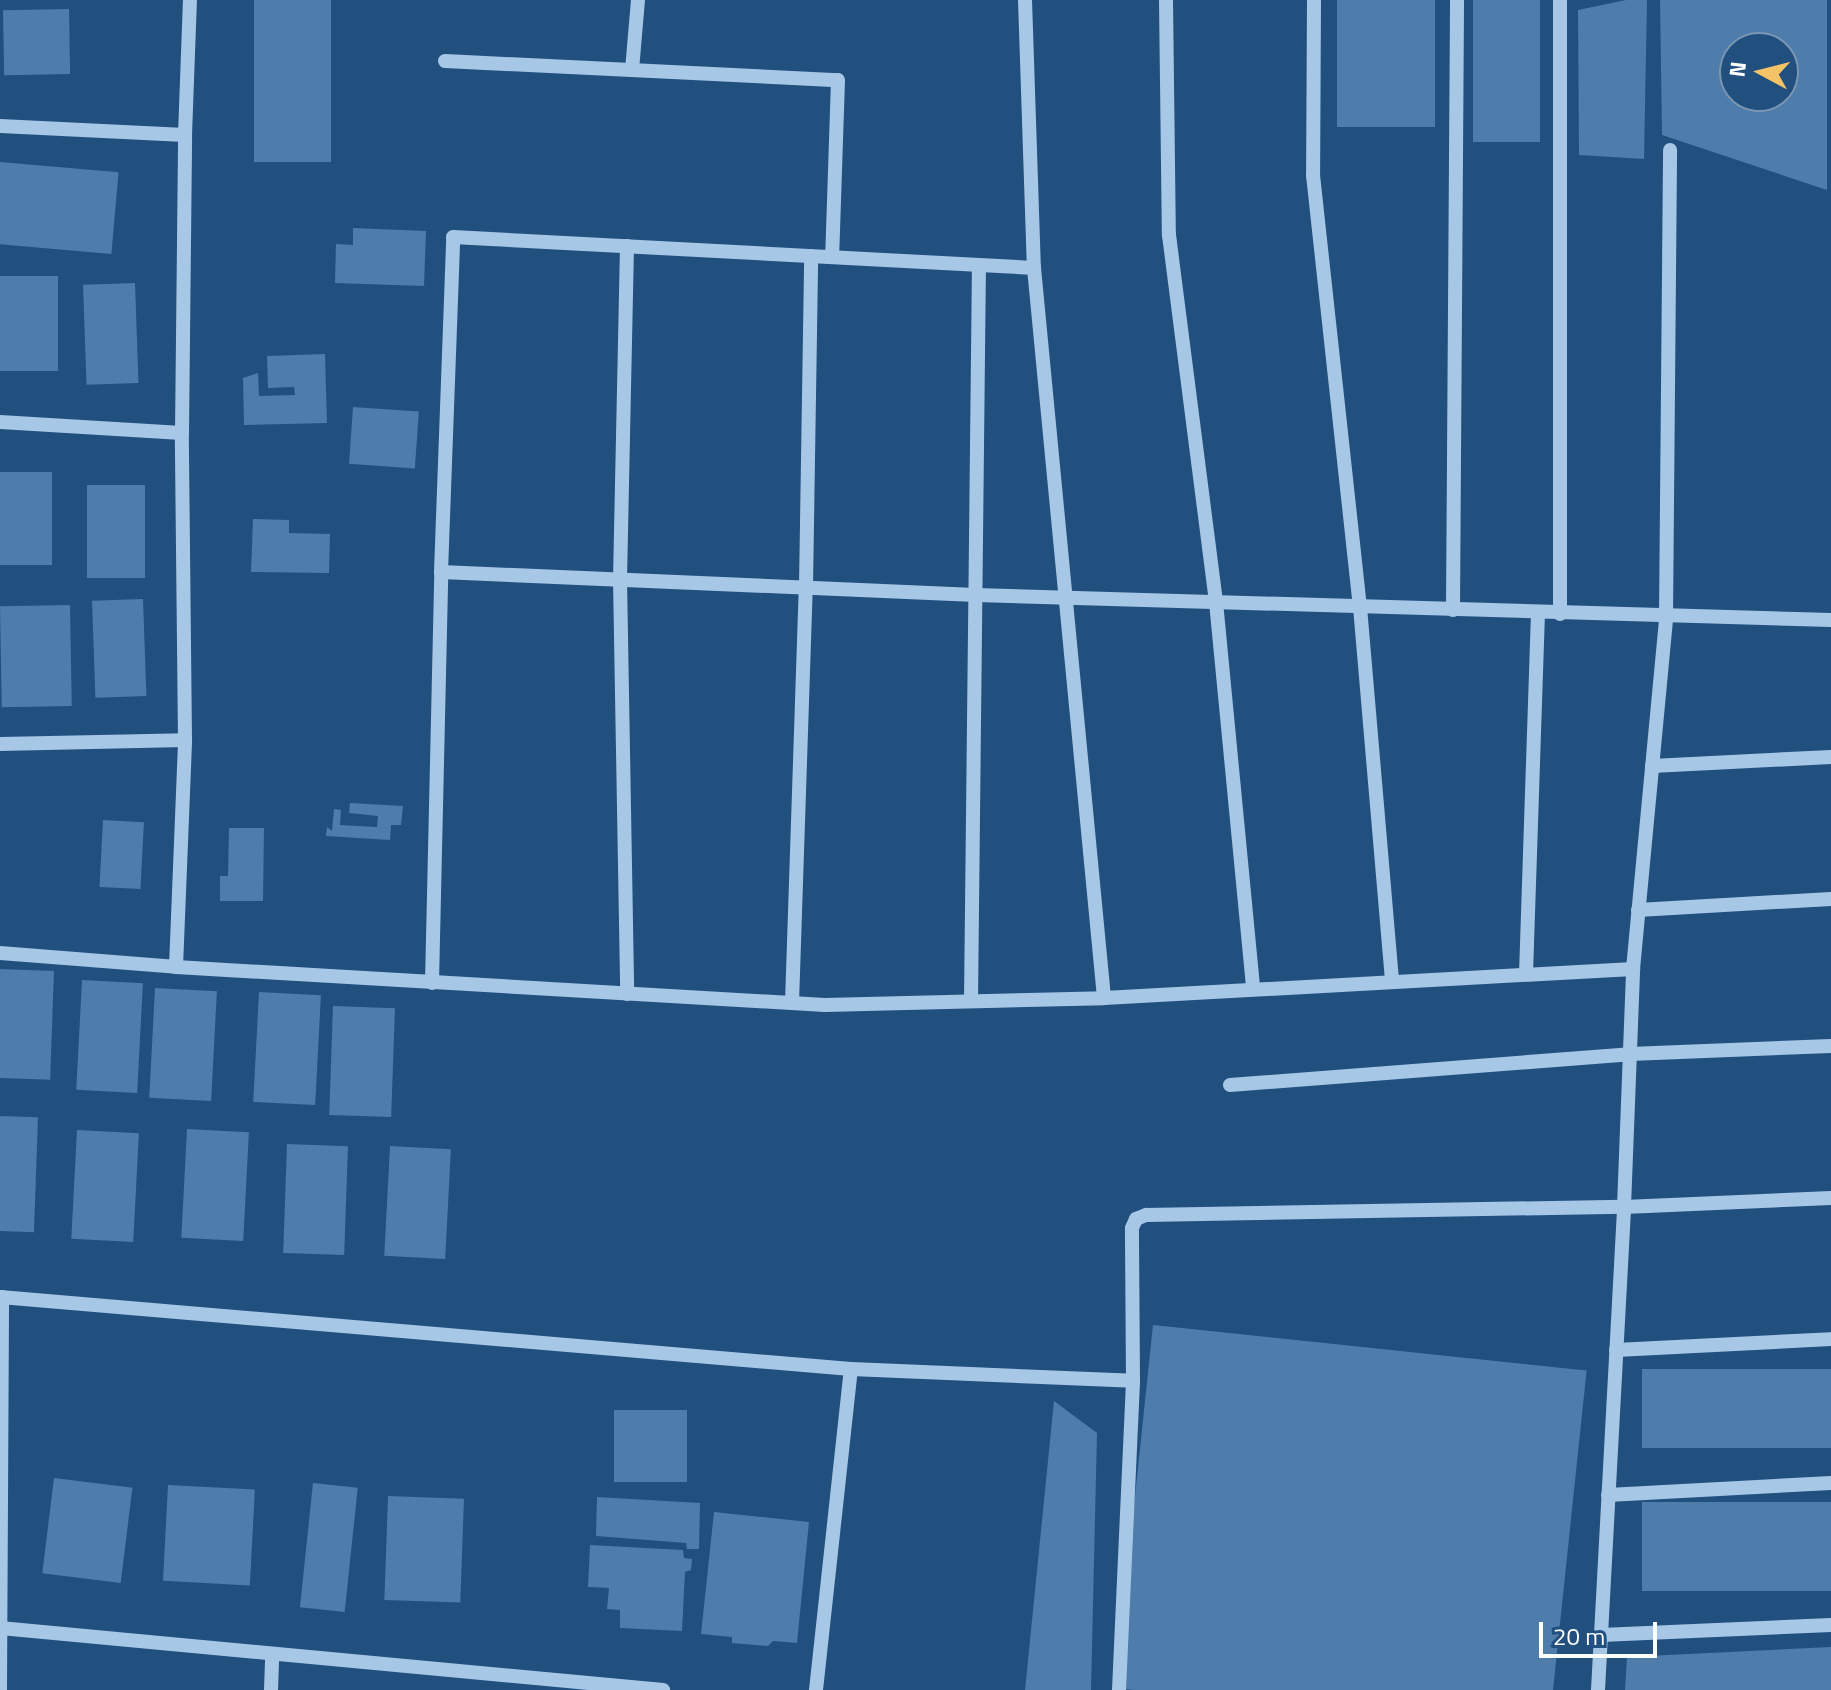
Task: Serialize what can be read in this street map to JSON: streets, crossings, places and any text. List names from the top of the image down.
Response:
{
  "scale_bar": "20 m",
  "north": "left"
}
